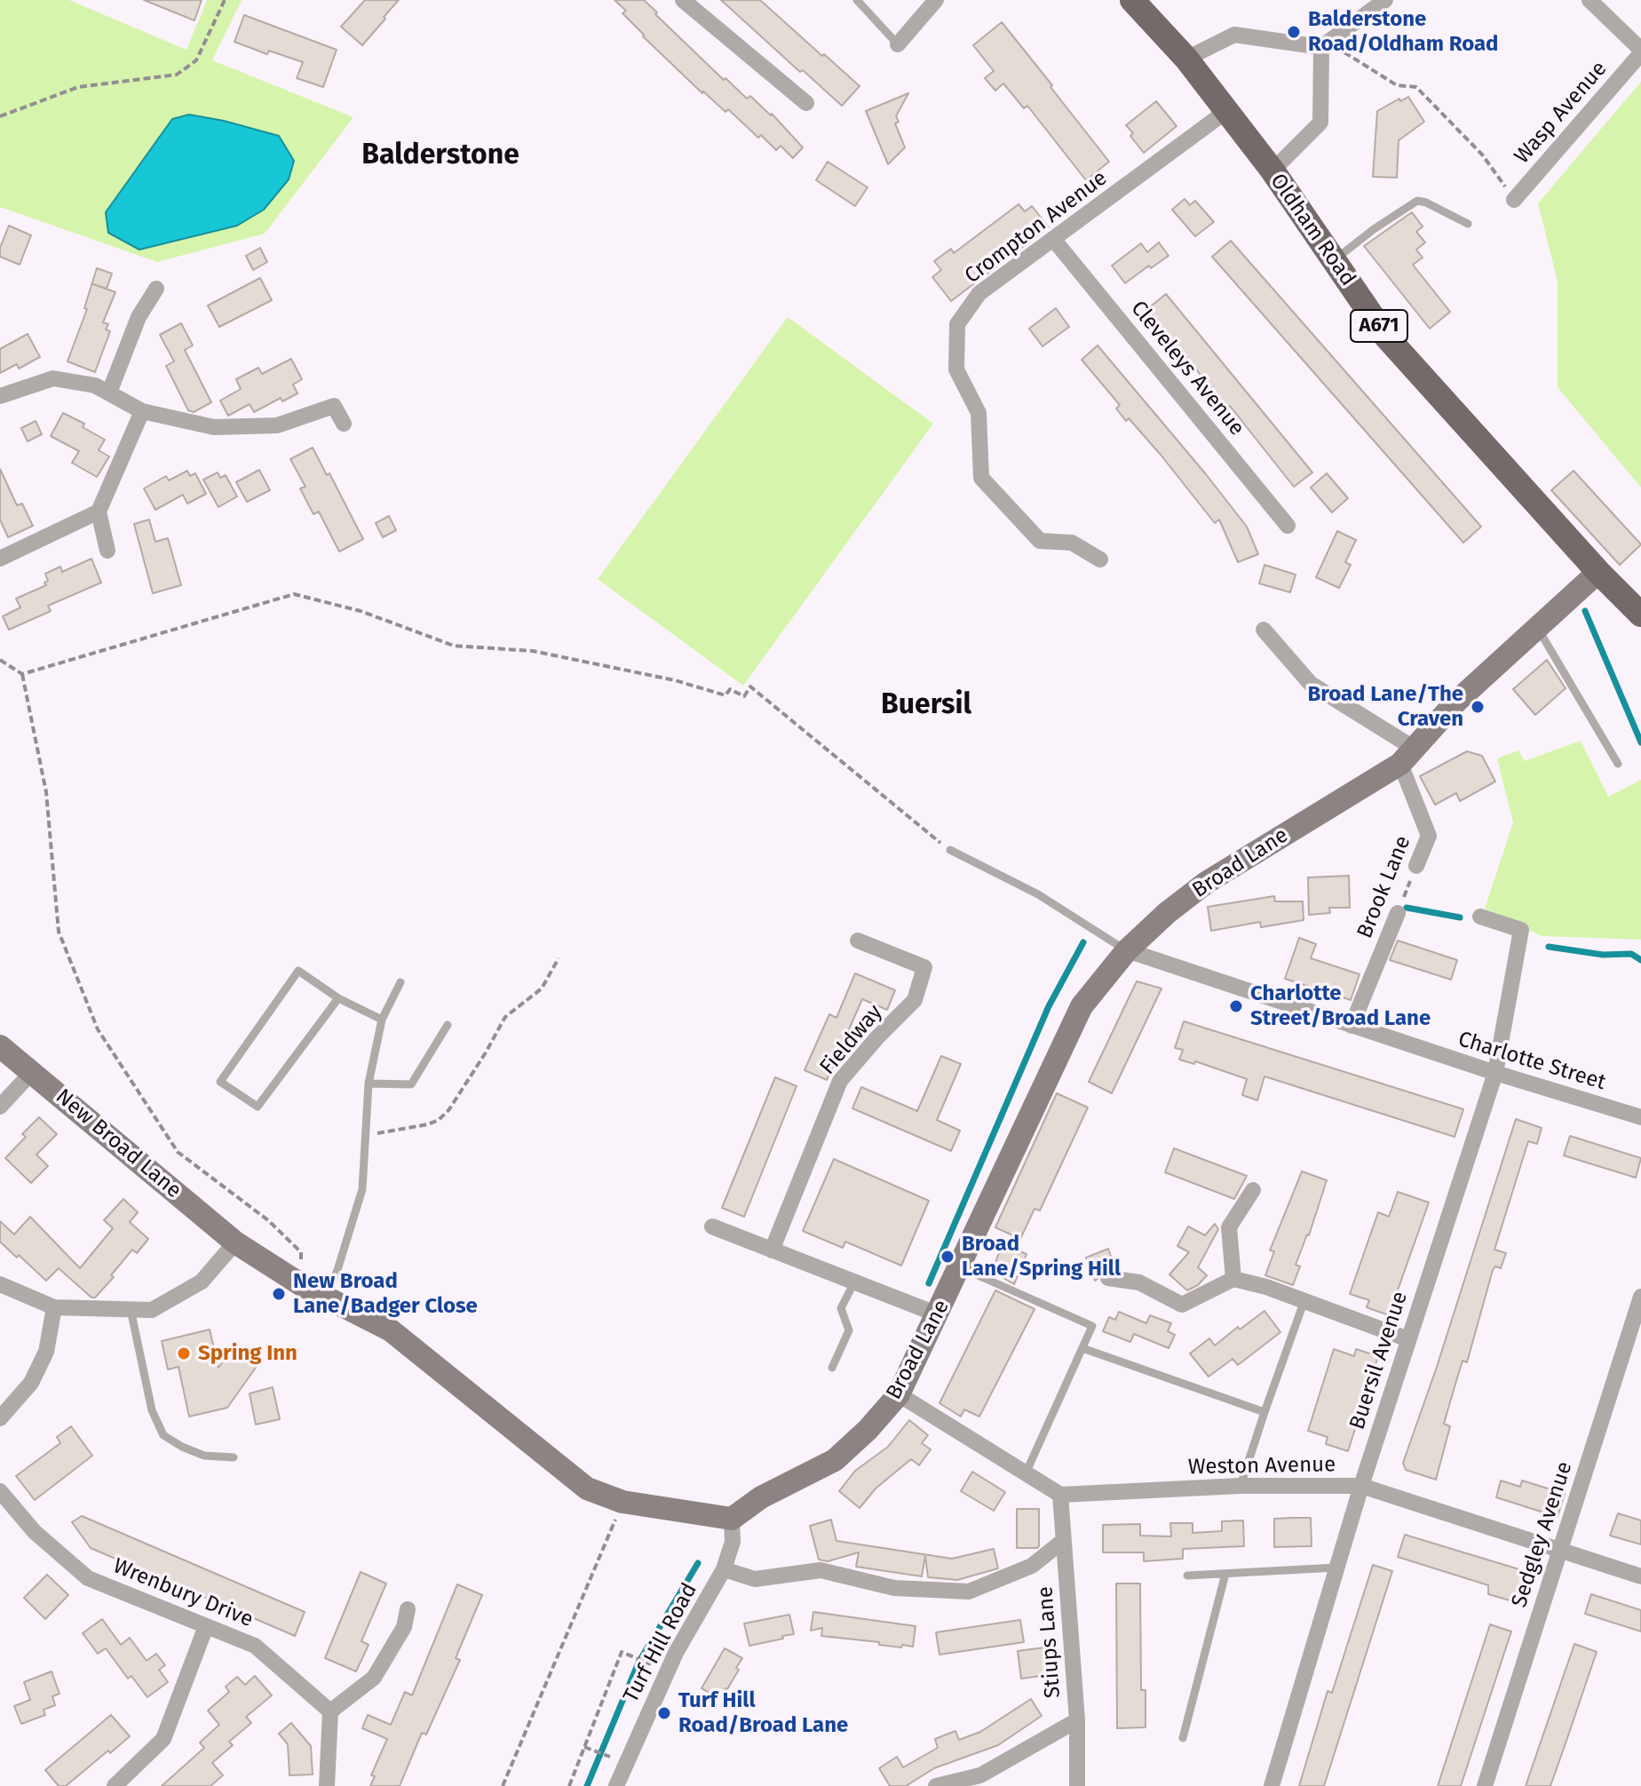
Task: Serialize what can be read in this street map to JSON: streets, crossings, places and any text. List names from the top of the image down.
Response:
{
  "streets": {
    "main road": [
      "Oldham Road",
      "A671",
      "Broad Lane",
      "New Broad Lane"
    ],
    "street": [
      "Wasp Avenue",
      "Crompton Avenue",
      "Cleveleys Avenue",
      "Brook Lane",
      "Fieldway",
      "Charlotte Street",
      "Buersil Avenue",
      "Weston Avenue",
      "Sedgley Avenue",
      "Wrenbury Drive",
      "Stiups Lane",
      "Turf Hill Road"
    ]
  },
  "crossings": [
    ["Crompton Avenue", "Oldham Road"],
    ["Crompton Avenue", "Cleveleys Avenue"],
    ["Oldham Road", "Broad Lane"],
    ["Broad Lane", "Brook Lane"],
    ["Broad Lane", "Charlotte Street"],
    ["Broad Lane", "Turf Hill Road"],
    ["Brook Lane", "Charlotte Street"],
    ["Charlotte Street", "Buersil Avenue"],
    ["Buersil Avenue", "Weston Avenue"],
    ["Weston Avenue", "Sedgley Avenue"],
    ["Weston Avenue", "Stiups Lane"]
  ],
  "districts": ["Balderstone", "Buersil"],
  "places": [
    "Balderstone Road/Oldham Road",
    "Broad Lane/The Craven",
    "Charlotte Street/Broad Lane",
    "Broad Lane/Spring Hill",
    "New Broad Lane/Badger Close",
    "Spring Inn",
    "Turf Hill Road/Broad Lane"
  ]
}
